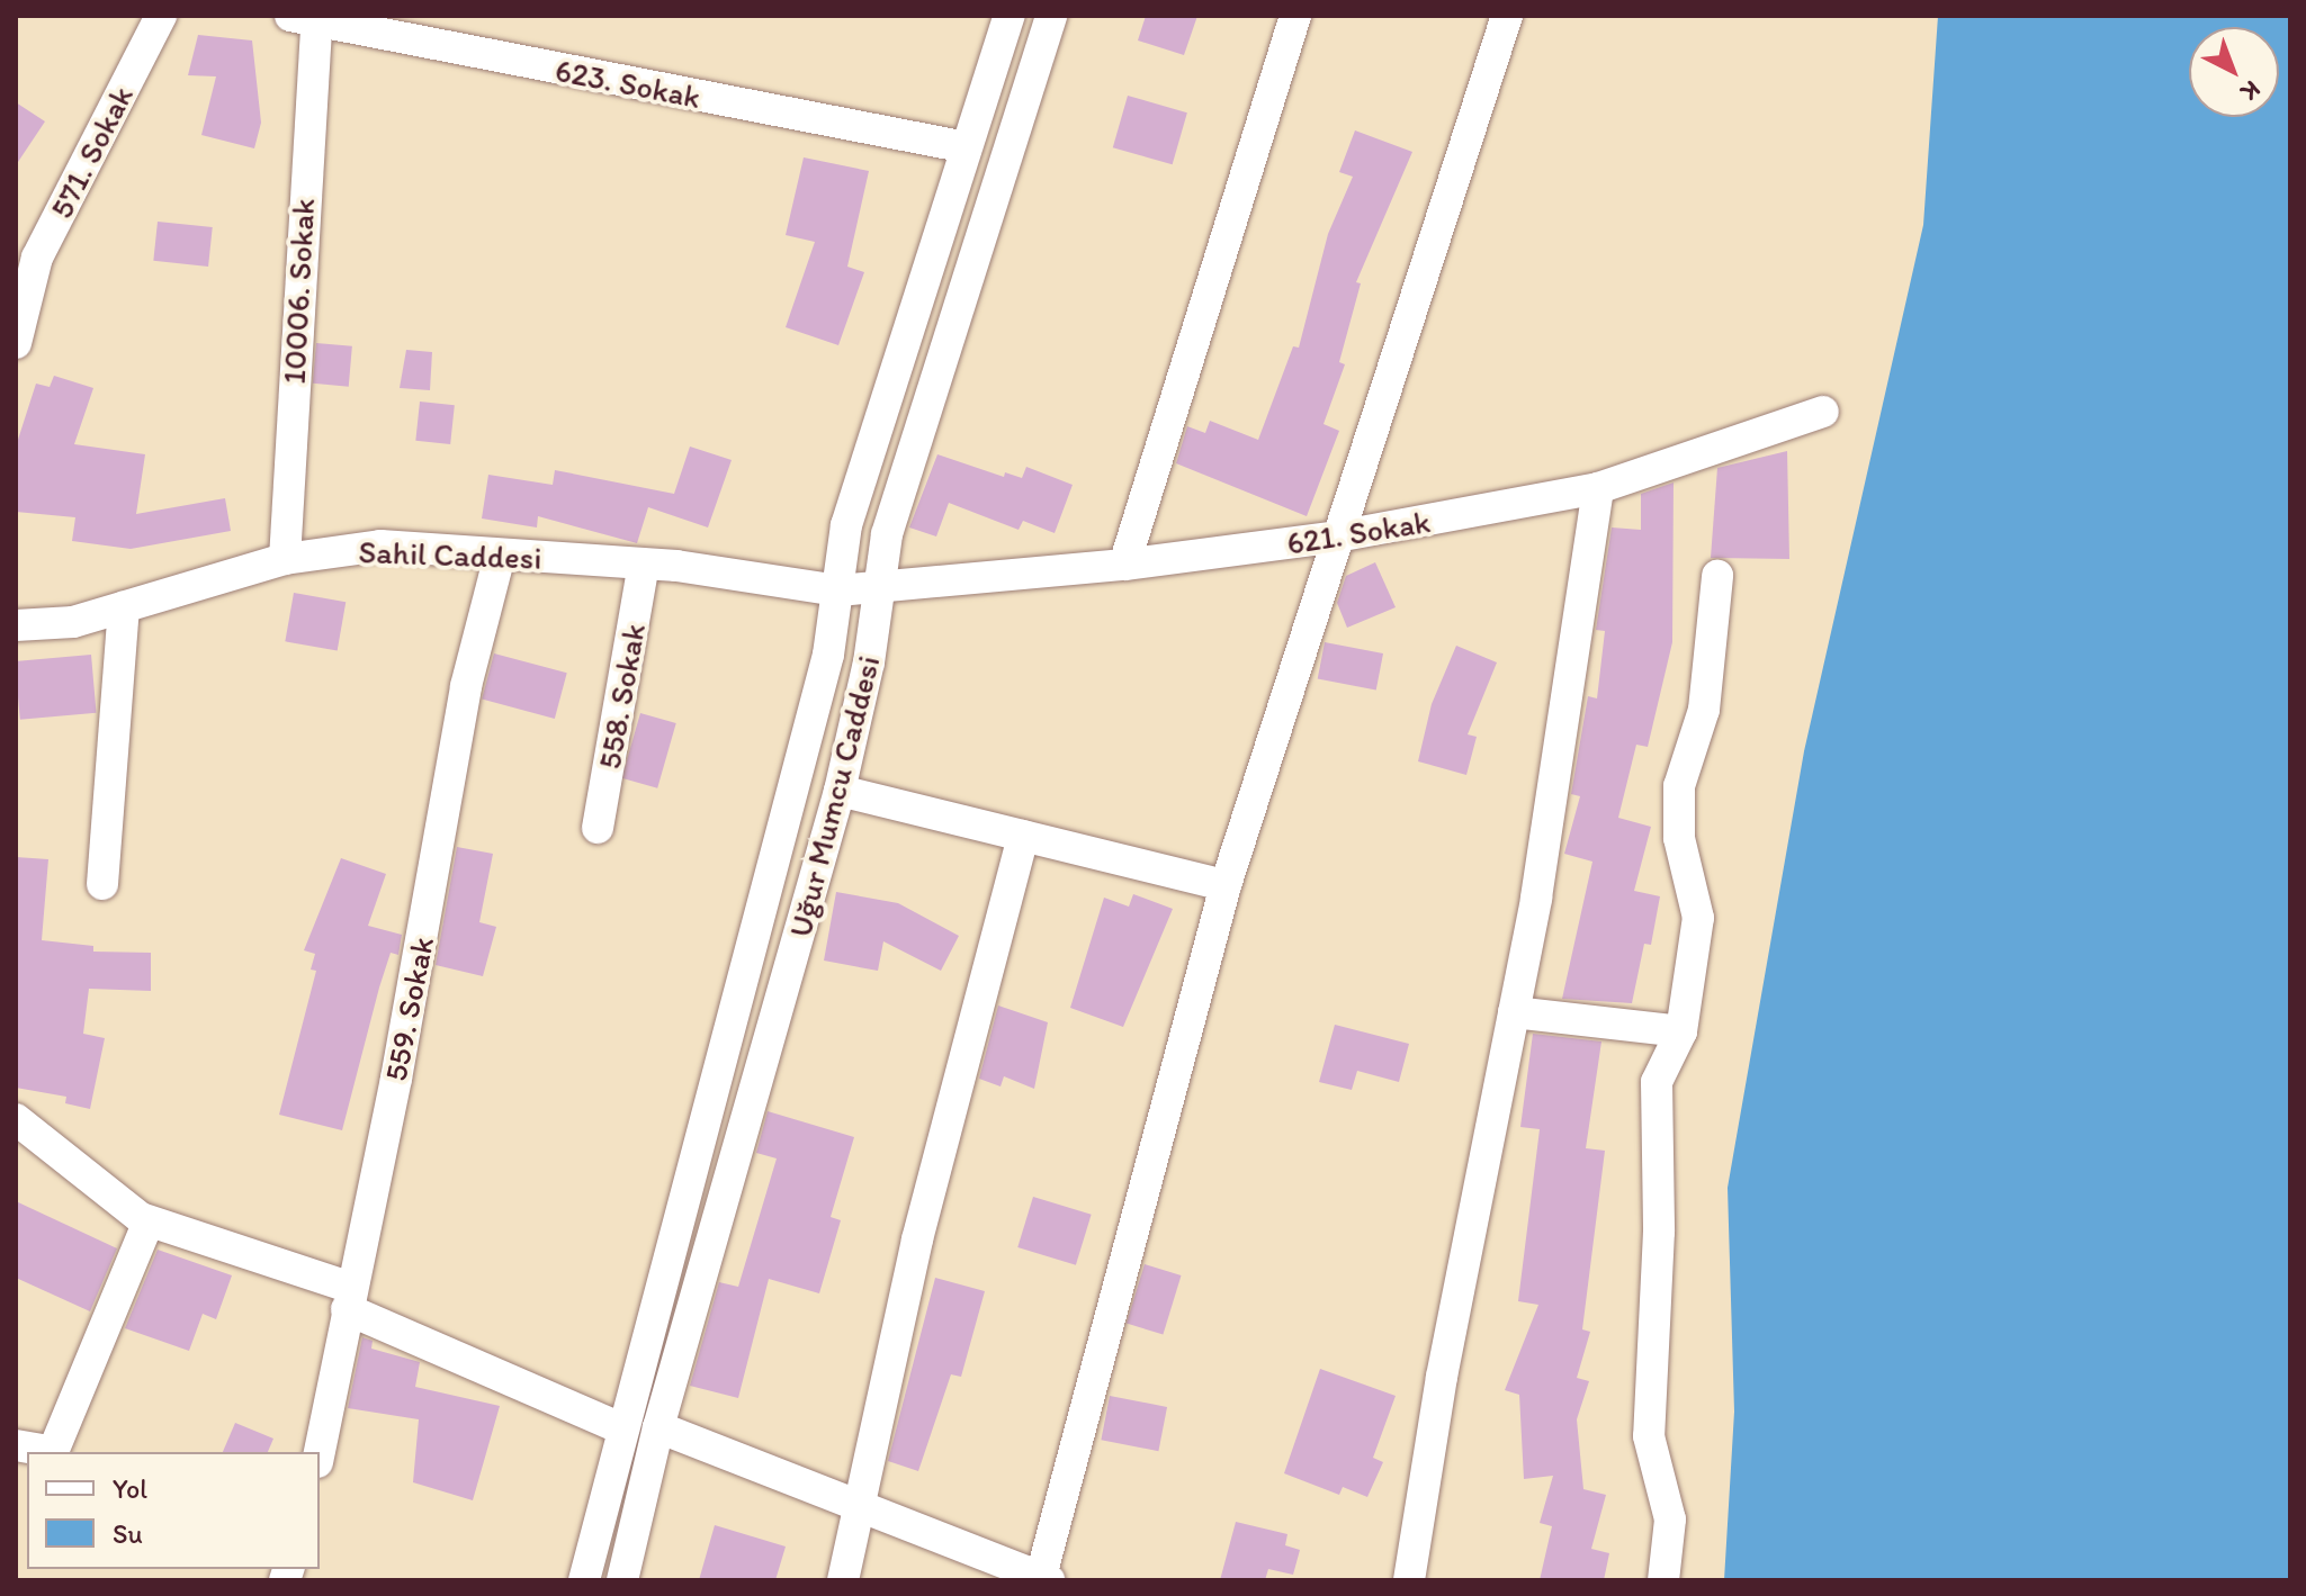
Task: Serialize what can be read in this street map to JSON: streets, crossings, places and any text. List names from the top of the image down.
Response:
{
  "streets": {
    "street": [
      "623. Sokak",
      "571. Sokak",
      "10006. Sokak",
      "621. Sokak",
      "Sahil Caddesi",
      "558. Sokak",
      "Uğur Mumcu Caddesi",
      "559. Sokak"
    ]
  },
  "crossings": [
    ["623. Sokak", "10006. Sokak"],
    ["623. Sokak", "Uğur Mumcu Caddesi"],
    ["10006. Sokak", "Sahil Caddesi"],
    ["621. Sokak", "Sahil Caddesi"],
    ["621. Sokak", "Uğur Mumcu Caddesi"],
    ["Sahil Caddesi", "558. Sokak"],
    ["Sahil Caddesi", "Uğur Mumcu Caddesi"],
    ["Sahil Caddesi", "559. Sokak"]
  ],
  "legend": ["Yol", "Su"],
  "north": "bottom right"
}
